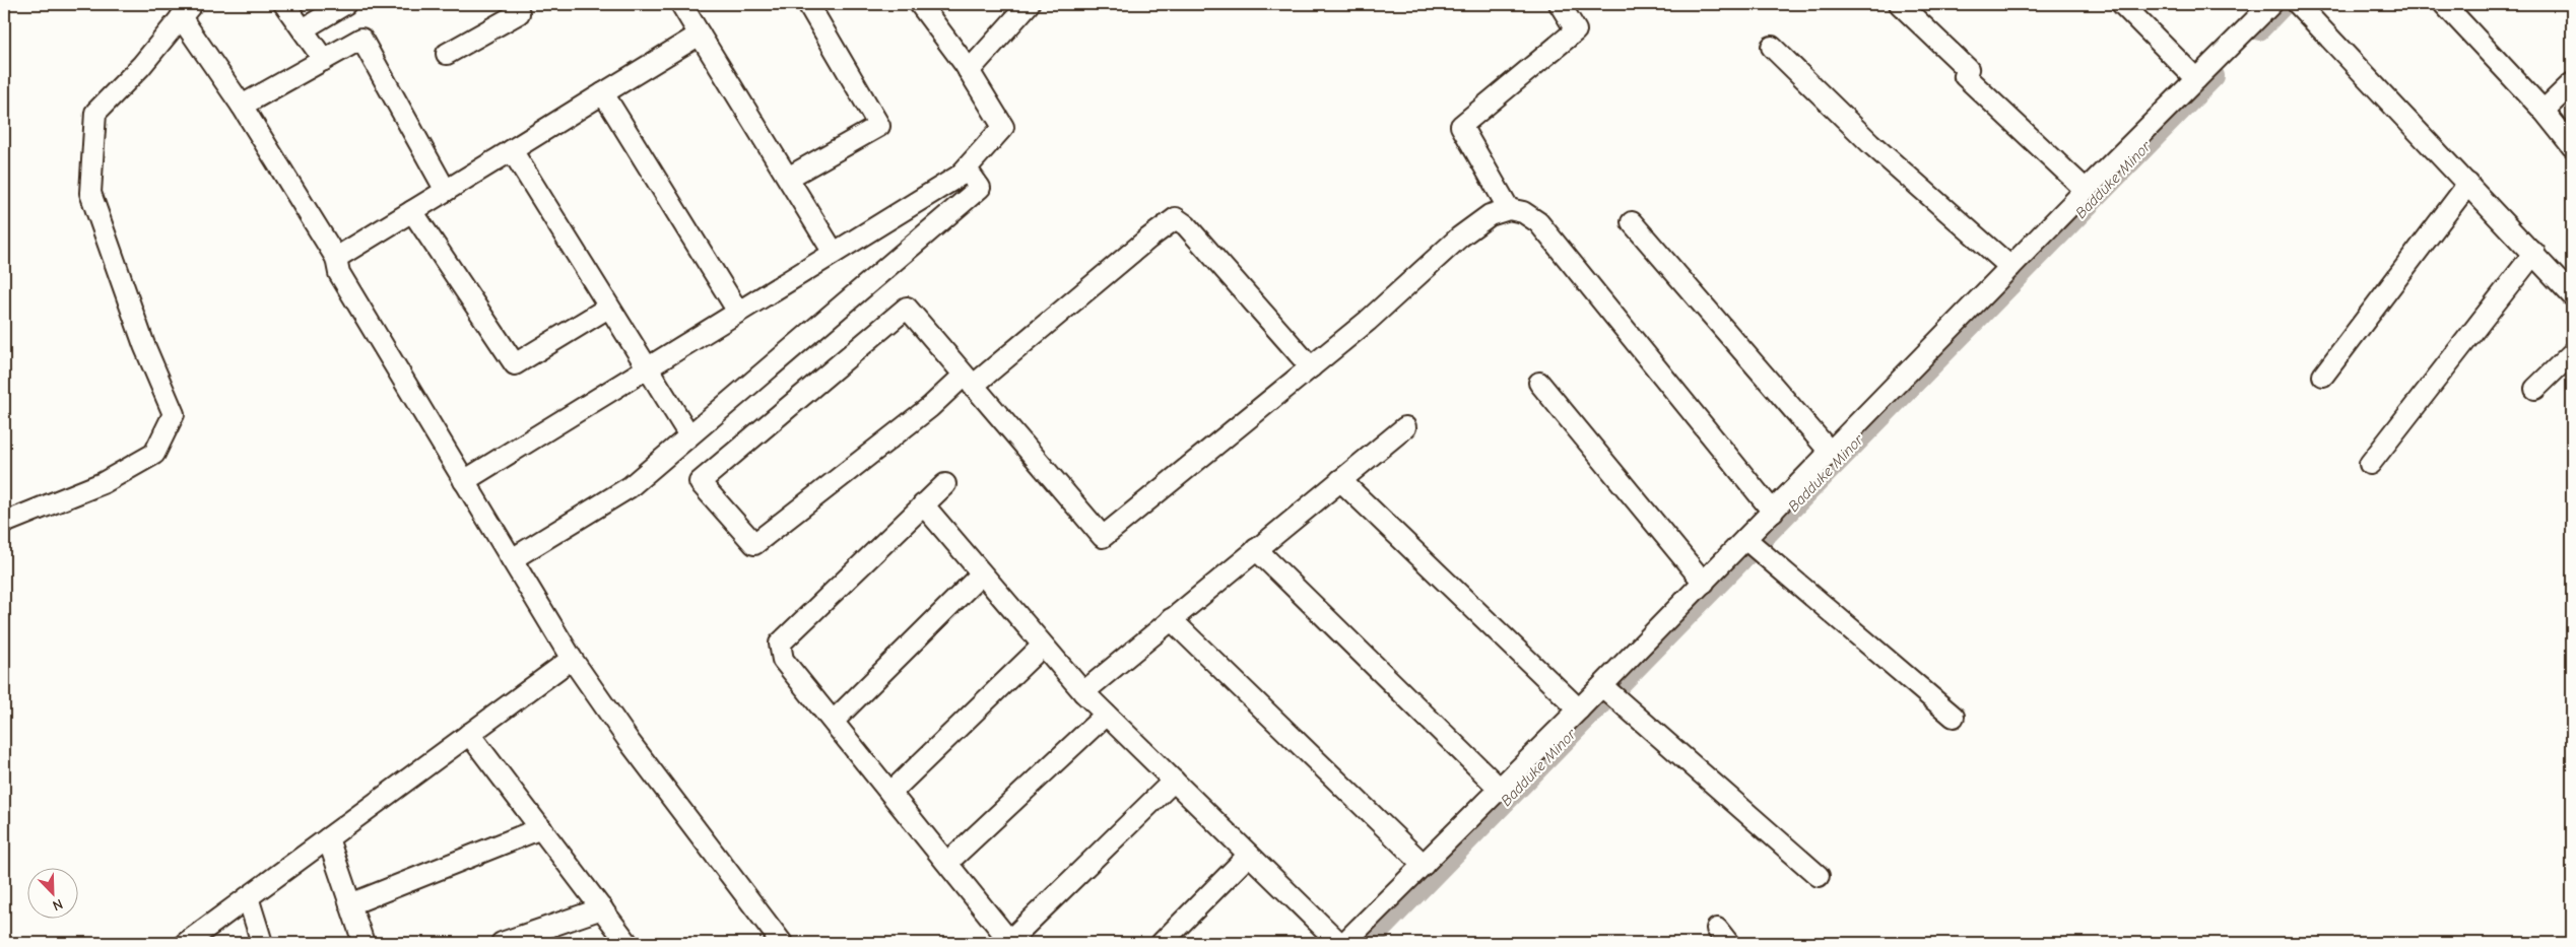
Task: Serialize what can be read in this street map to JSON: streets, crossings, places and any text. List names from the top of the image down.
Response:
{
  "water": ["Badduke Minor"],
  "north": "bottom right"
}
